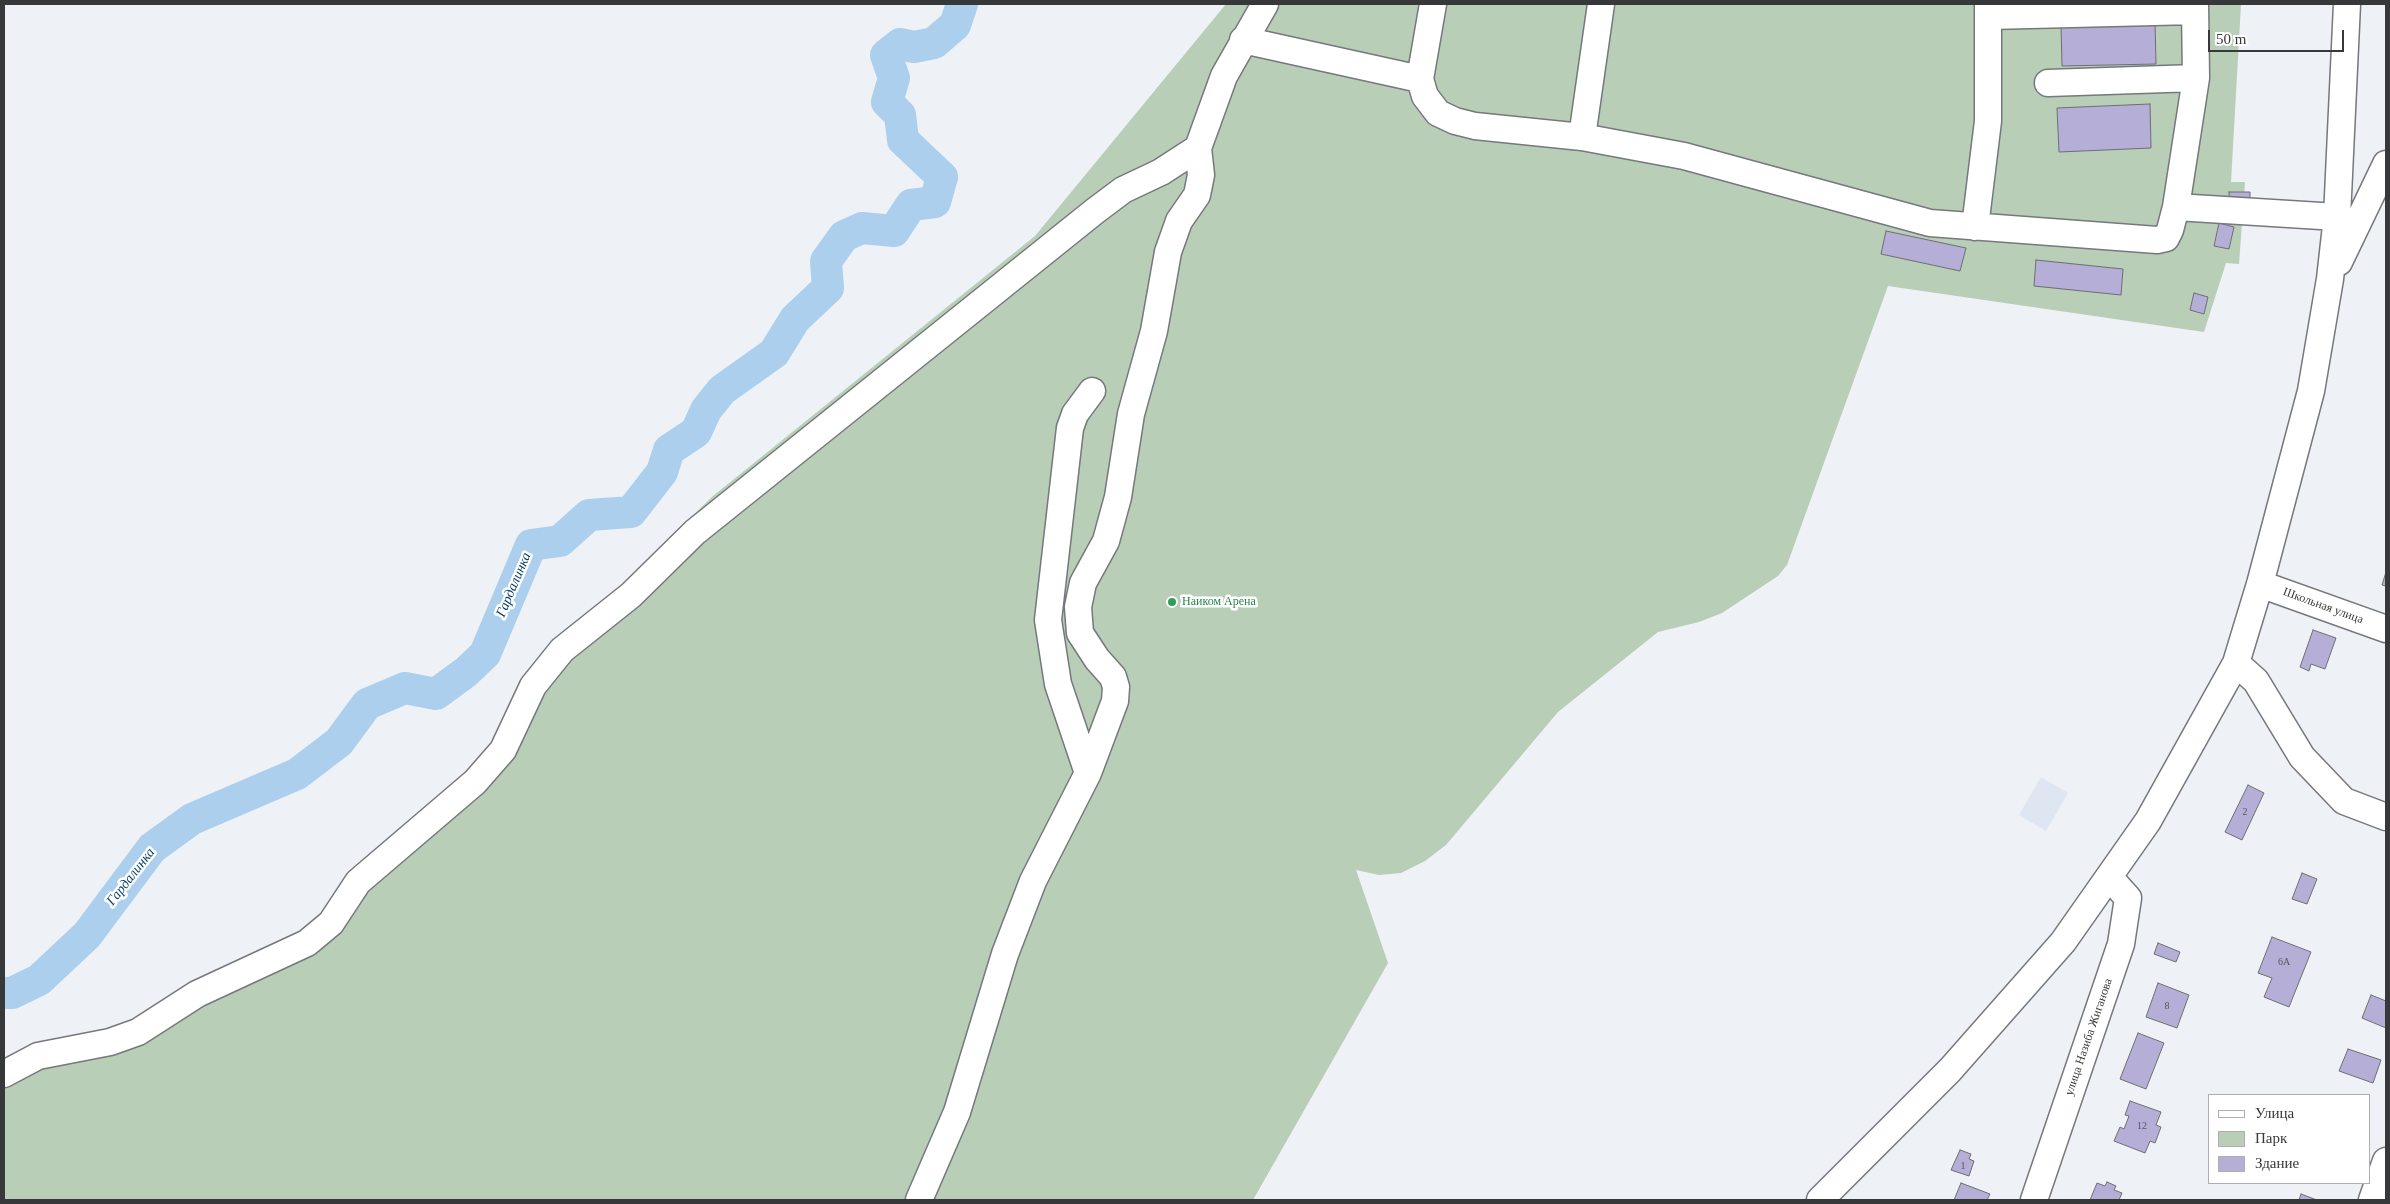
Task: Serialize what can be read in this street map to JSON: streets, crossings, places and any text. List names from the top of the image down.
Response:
{
  "streets": {
    "street": ["Школьная улица", "улица Назиба Жиганова"]
  },
  "water": ["Гардалинка"],
  "places": ["Наиком Арена"],
  "house_numbers": [
    "2",
    "6А",
    "8",
    "12",
    "1"
  ],
  "legend": ["Улица", "Парк", "Здание"],
  "scale_bar": "50 m"
}
